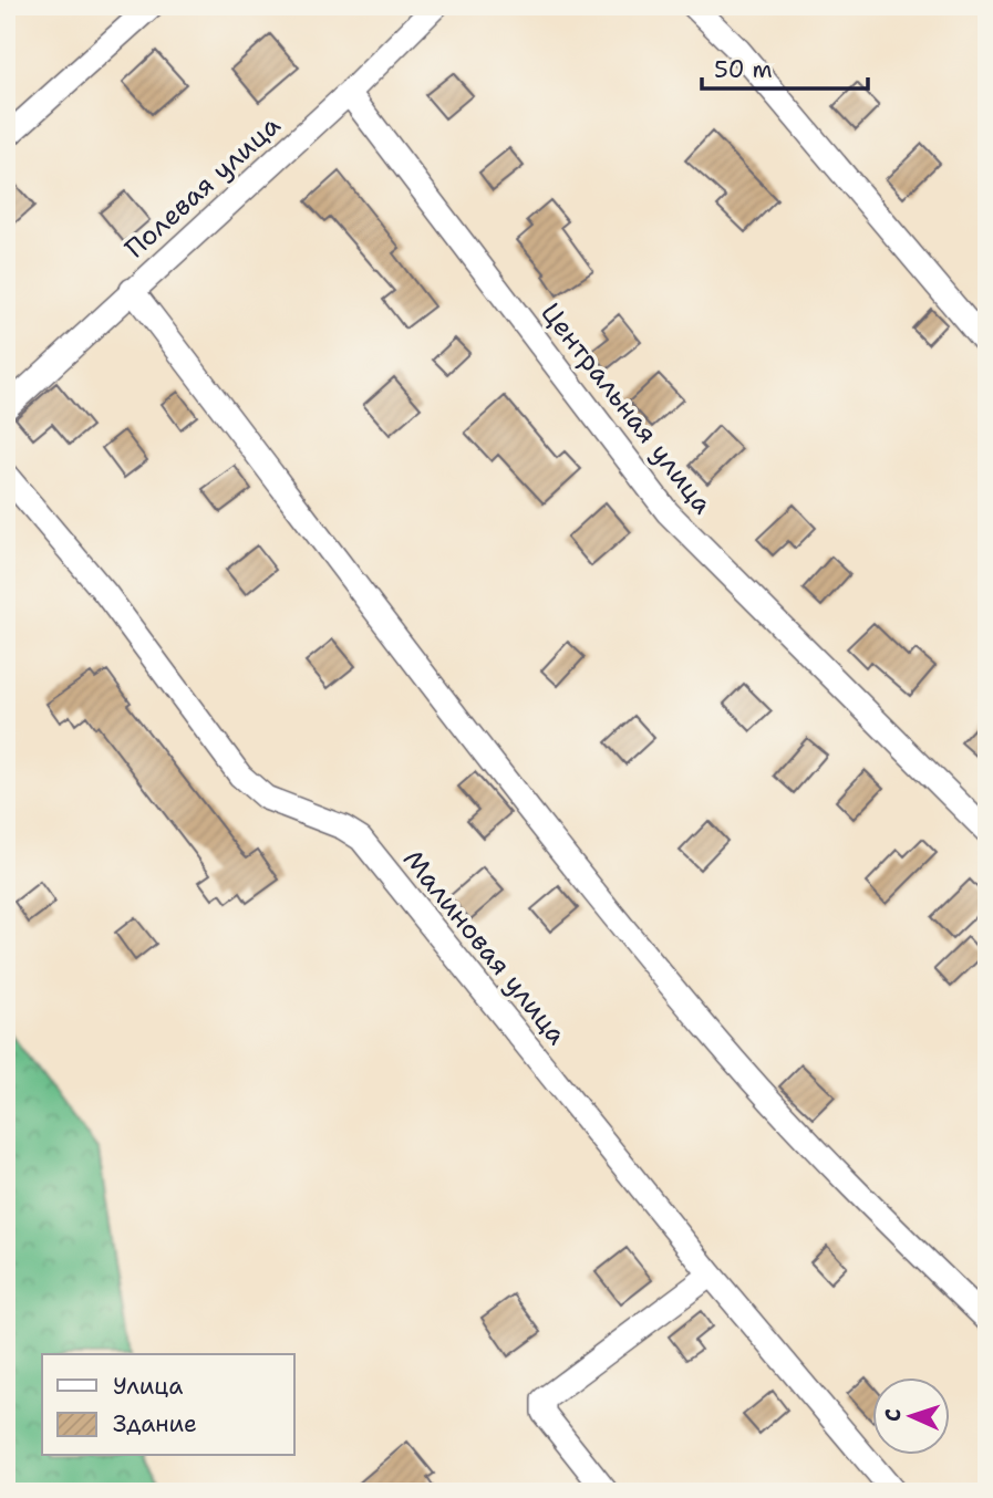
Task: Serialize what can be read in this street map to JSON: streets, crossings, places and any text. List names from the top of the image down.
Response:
{
  "streets": {
    "street": ["Полевая улица", "Центральная улица", "Малиновая улица"]
  },
  "crossings": [
    ["Полевая улица", "Центральная улица"]
  ],
  "legend": ["Улица", "Здание"],
  "scale_bar": "50 m",
  "north": "left"
}
